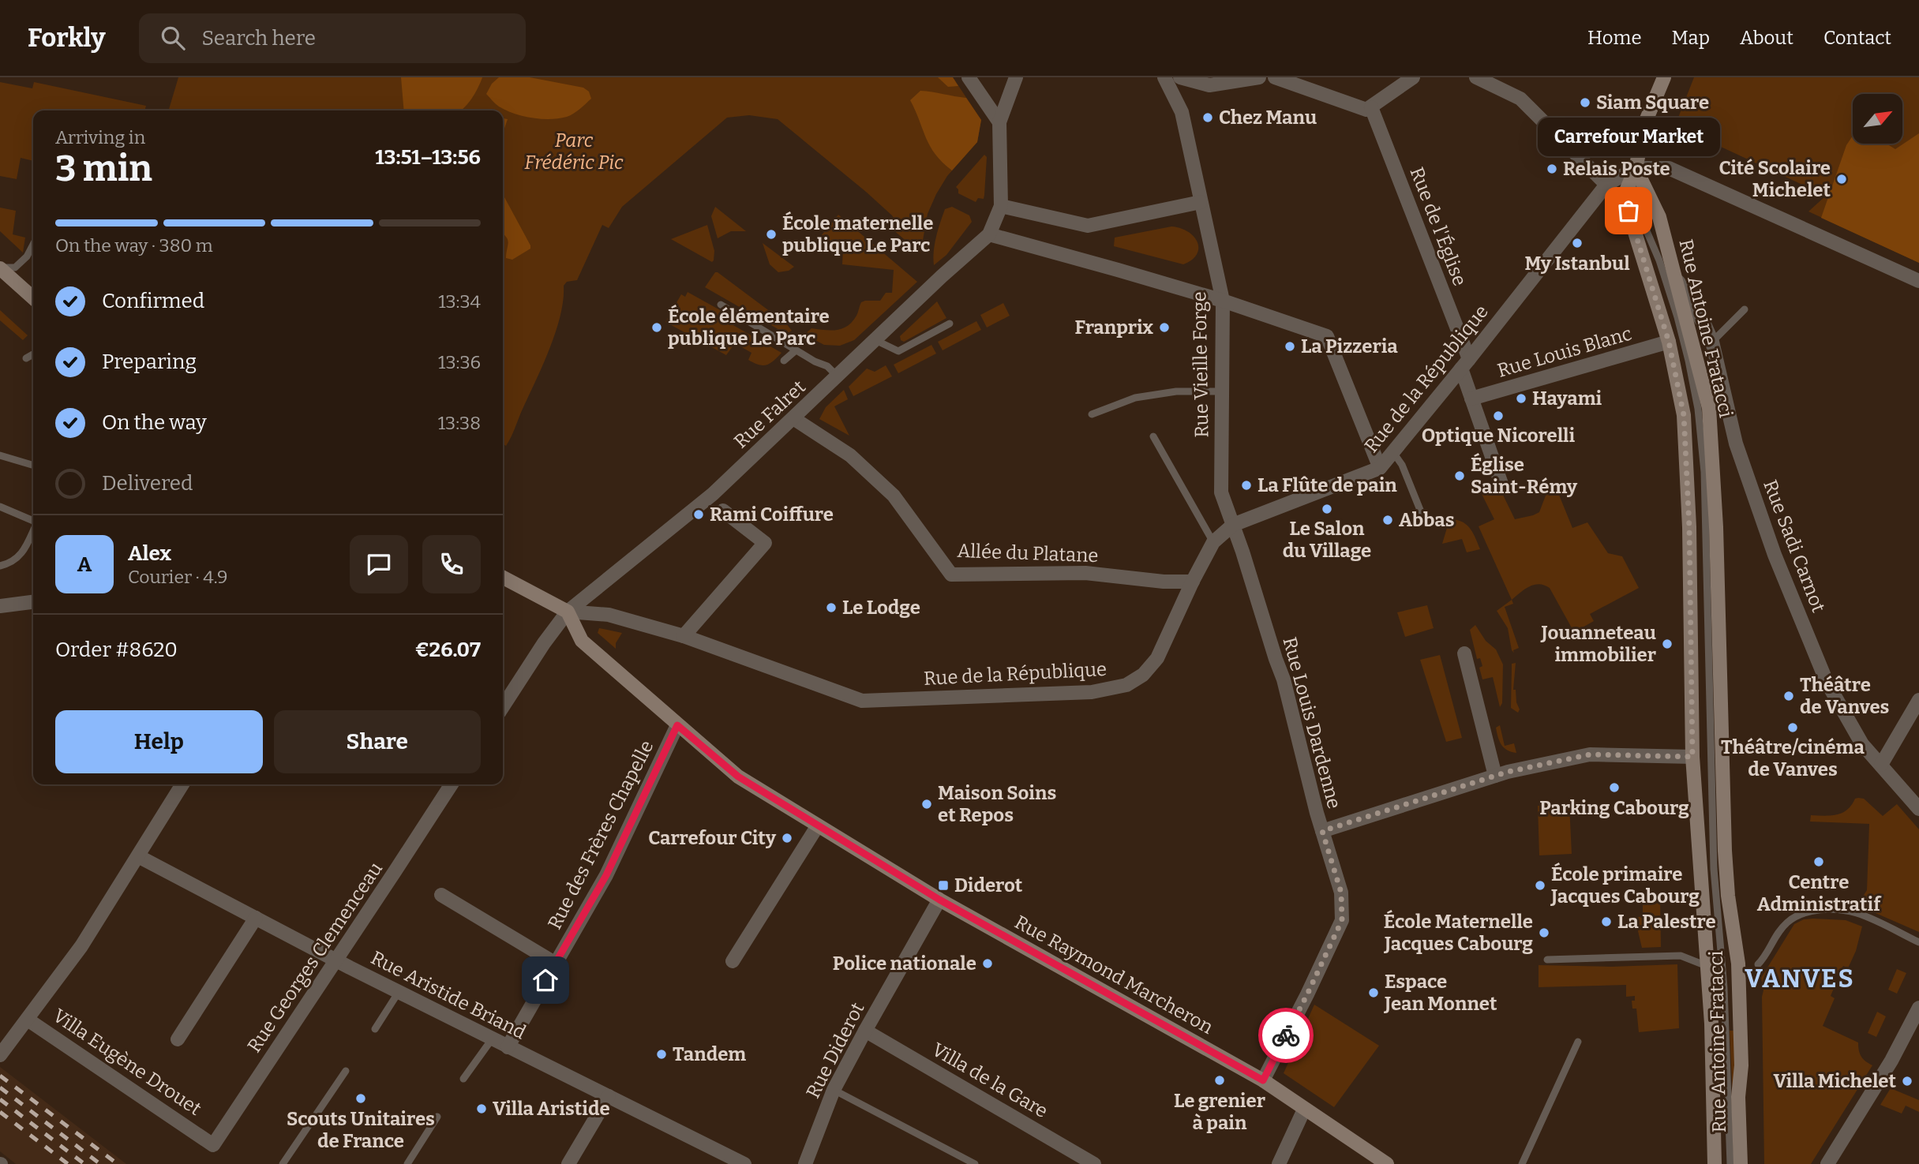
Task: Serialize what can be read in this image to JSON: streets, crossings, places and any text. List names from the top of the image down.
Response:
{
  "streets": {
    "main road": ["Rue Antoine Fratacci", "Rue Raymond Marcheron"],
    "street": [
      "Rue de l'Église",
      "Rue Louis Blanc",
      "Rue Vieille Forge",
      "Rue de la République",
      "Rue Falret",
      "Rue Sadi Carnot",
      "Allée du Platane",
      "Rue Louis Dardenne",
      "Rue des Frères Chapelle",
      "Rue Georges Clemenceau",
      "Rue Aristide Briand",
      "Rue Diderot",
      "Villa Eugène Drouet",
      "Villa de la Gare"
    ]
  },
  "crossings": [
    ["Rue de l'Église", "Rue Louis Blanc"],
    ["Rue de l'Église", "Rue de la République"],
    ["Rue Antoine Fratacci", "Rue Louis Blanc"],
    ["Rue Antoine Fratacci", "Rue de la République"],
    ["Rue Antoine Fratacci", "Rue Sadi Carnot"],
    ["Rue Vieille Forge", "Rue de la République"],
    ["Rue Vieille Forge", "Rue Louis Dardenne"],
    ["Rue de la République", "Rue Falret"],
    ["Rue de la République", "Allée du Platane"],
    ["Rue de la République", "Rue Louis Dardenne"],
    ["Rue de la République", "Rue Raymond Marcheron"],
    ["Rue Falret", "Allée du Platane"],
    ["Rue Falret", "Rue Raymond Marcheron"],
    ["Rue Louis Dardenne", "Rue Raymond Marcheron"],
    ["Rue des Frères Chapelle", "Rue Raymond Marcheron"],
    ["Rue des Frères Chapelle", "Rue Aristide Briand"],
    ["Rue Georges Clemenceau", "Rue Aristide Briand"],
    ["Rue Georges Clemenceau", "Villa Eugène Drouet"],
    ["Rue Raymond Marcheron", "Rue Diderot"],
    ["Rue Diderot", "Villa de la Gare"]
  ],
  "districts": ["VANVES"],
  "parks": ["Parc Frédéric Pic"],
  "places": {
    "other": [
      "Siam Square",
      "Chez Manu",
      "Relais Poste",
      "Cité Scolaire Michelet",
      "Carrefour Market",
      "École maternelle publique Le Parc",
      "My Istanbul",
      "École élémentaire publique Le Parc",
      "Franprix",
      "La Pizzeria",
      "Hayami",
      "Optique Nicorelli",
      "Église Saint-Rémy",
      "La Flûte de pain",
      "Le Salon du Village",
      "Rami Coiffure",
      "Abbas",
      "Le Lodge",
      "Jouanneteau immobilier",
      "Théâtre de Vanves",
      "Théâtre/cinéma de Vanves",
      "Parking Cabourg",
      "Maison Soins et Repos",
      "Carrefour City",
      "Centre Administratif",
      "École primaire Jacques Cabourg",
      "La Palestre",
      "École Maternelle Jacques Cabourg",
      "Police nationale",
      "Espace Jean Monnet",
      "Tandem",
      "Le grenier à pain",
      "Villa Michelet",
      "Scouts Unitaires de France",
      "Villa Aristide"
    ],
    "transit": ["Diderot"]
  },
  "north": "top right",
  "page": {
    "header": "Forkly",
    "search": "Search here",
    "nav": [
      "Home",
      "Map",
      "About",
      "Contact"
    ],
    "heading": ["3 min", "Arriving in", "13:51–13:56"],
    "panel": [
      "Alex",
      "Courier · 4.9",
      "Order #8620",
      "€26.07"
    ],
    "bubble": "Carrefour Market",
    "bar": "On the way · 380 m",
    "list": [
      ["Confirmed", "13:34"],
      ["Preparing", "13:36"],
      ["On the way", "13:38"],
      "Delivered"
    ],
    "round": "A",
    "buttons": ["Help", "Share"]
  }
}
